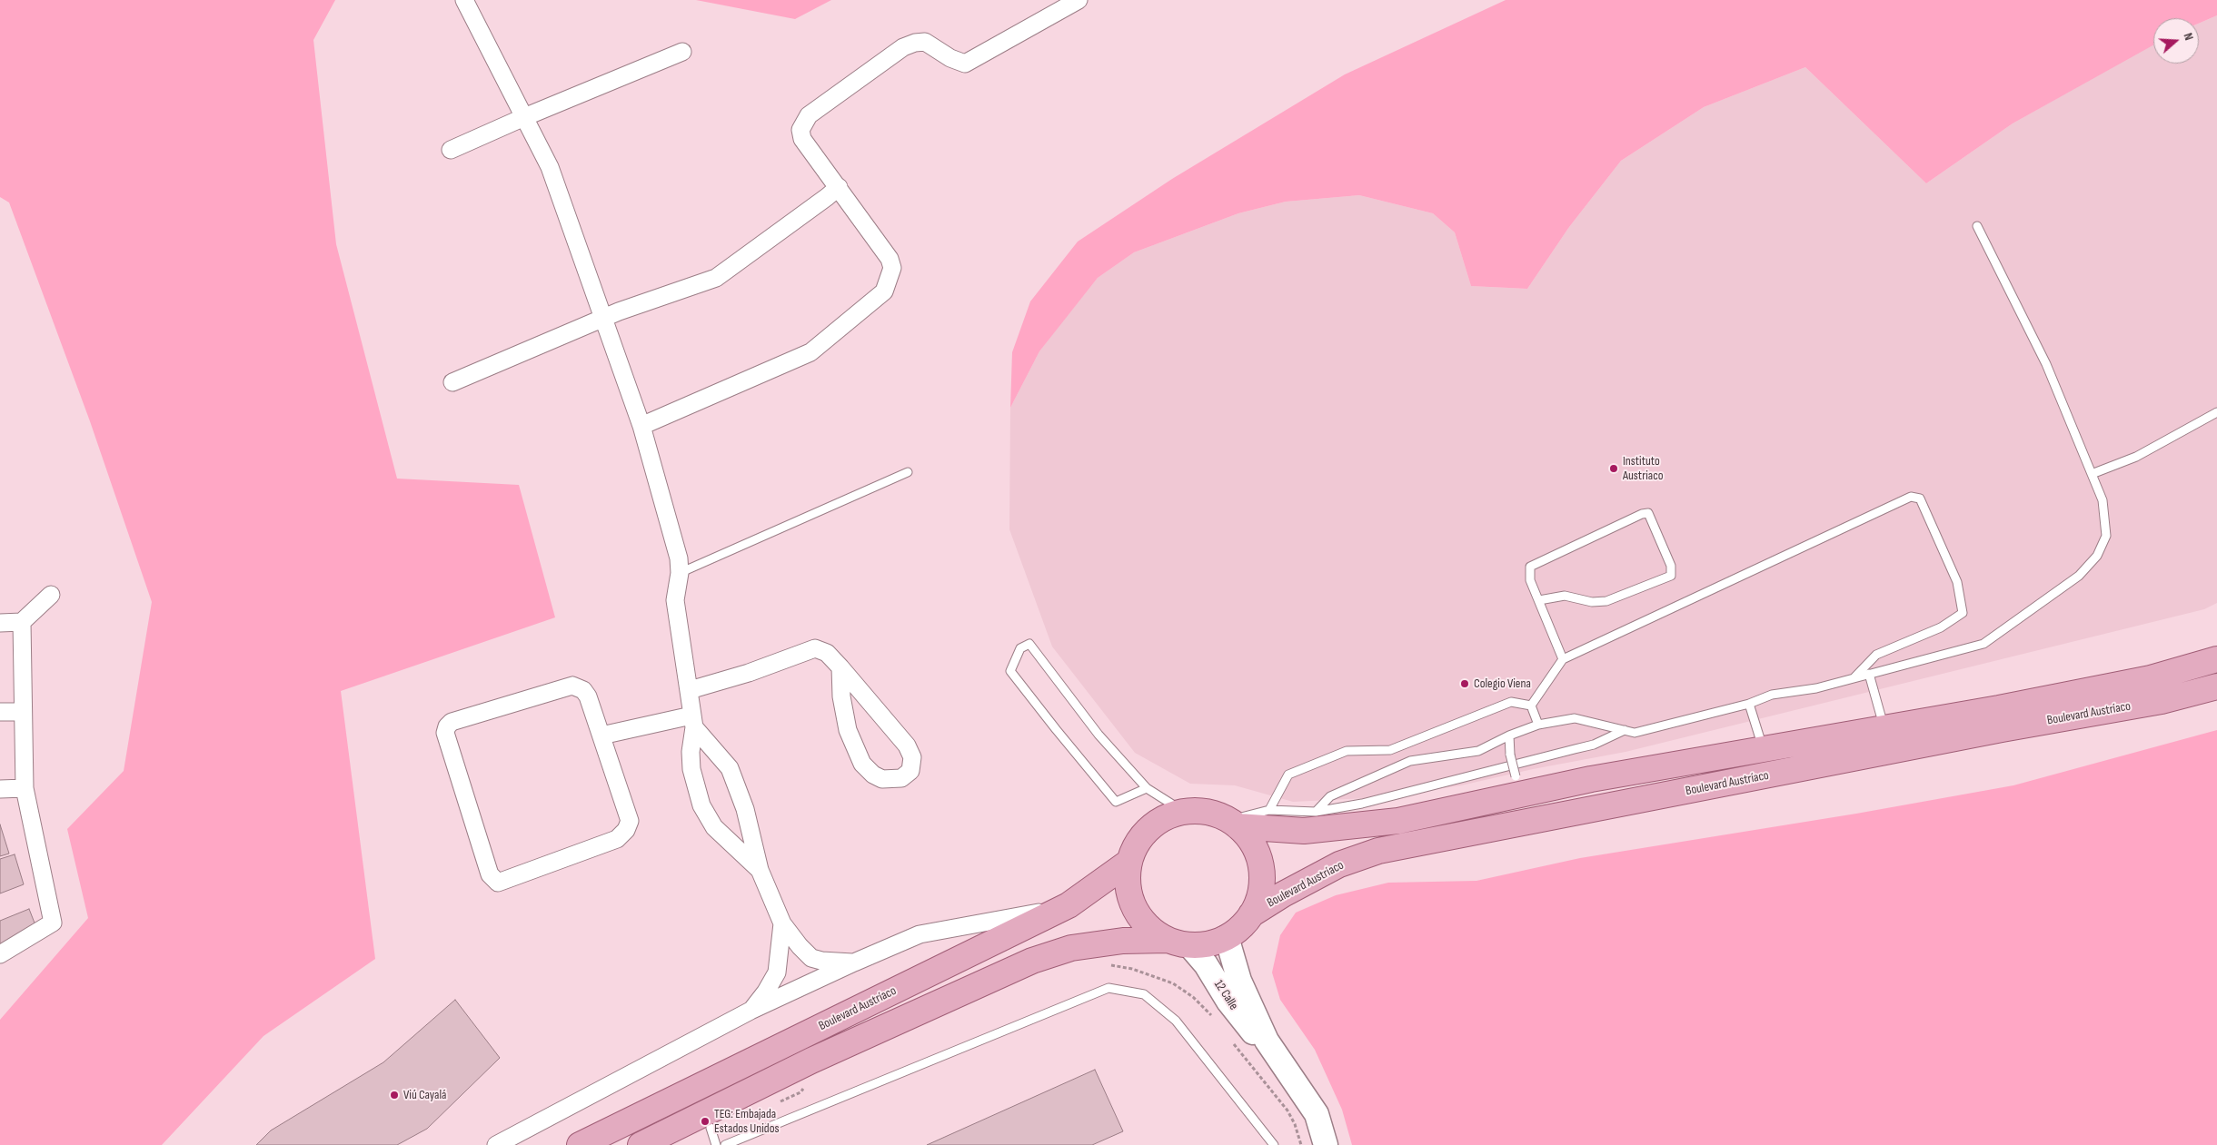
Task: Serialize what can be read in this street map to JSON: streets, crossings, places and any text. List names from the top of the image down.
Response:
{
  "streets": {
    "main road": ["Boulevard Austríaco"],
    "street": ["12 Calle"]
  },
  "crossings": [
    ["Boulevard Austríaco", "12 Calle"]
  ],
  "places": [
    "Instituto Austriaco",
    "Colegio Viena",
    "Viú Cayalá",
    "TEG: Embajada Estados Unidos"
  ],
  "north": "right"
}
